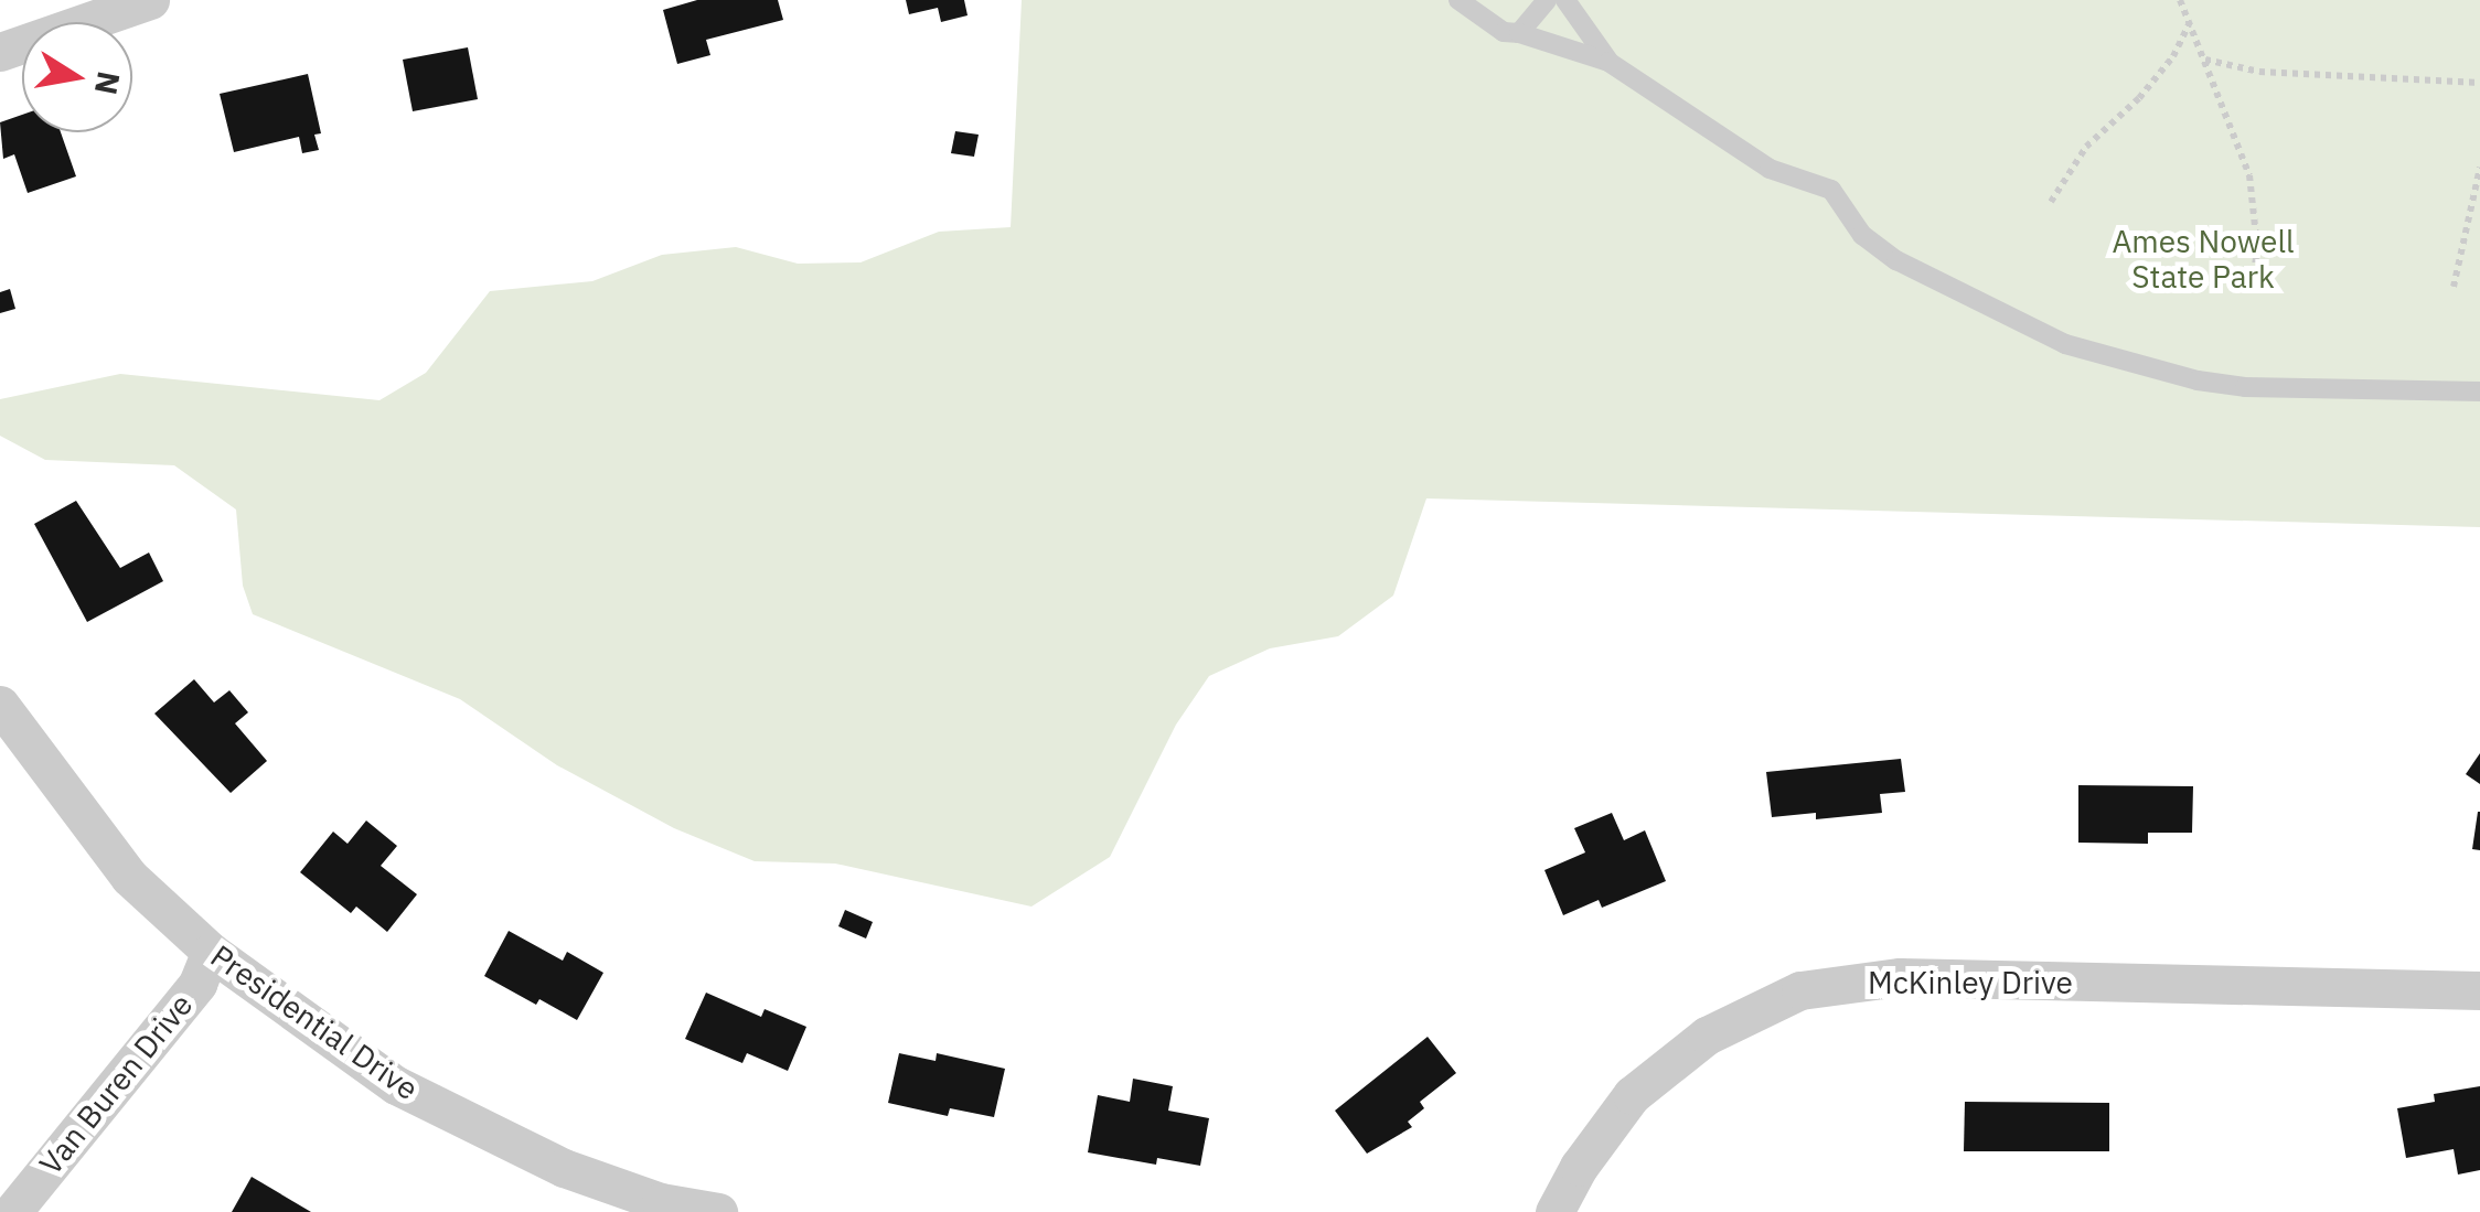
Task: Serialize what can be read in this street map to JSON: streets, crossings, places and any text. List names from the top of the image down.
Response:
{
  "streets": {
    "street": ["McKinley Drive", "Presidential Drive", "Van Buren Drive"]
  },
  "crossings": [
    ["Presidential Drive", "Van Buren Drive"]
  ],
  "parks": ["Ames Nowell State Park"],
  "north": "right"
}
